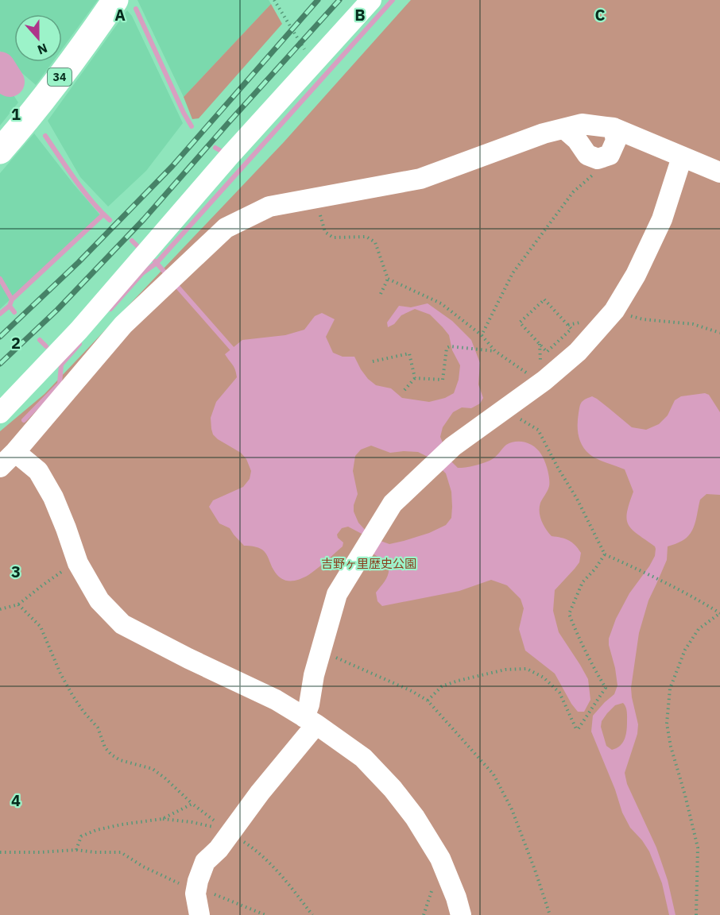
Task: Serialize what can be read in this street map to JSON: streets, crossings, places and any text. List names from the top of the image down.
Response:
{
  "streets": {
    "highway": ["34"]
  },
  "parks": ["吉野ヶ里歴史公園"],
  "north": "bottom",
  "grid": {
    "columns": ["A", "B", "C"],
    "rows": [
      "1",
      "2",
      "3",
      "4"
    ]
  }
}
